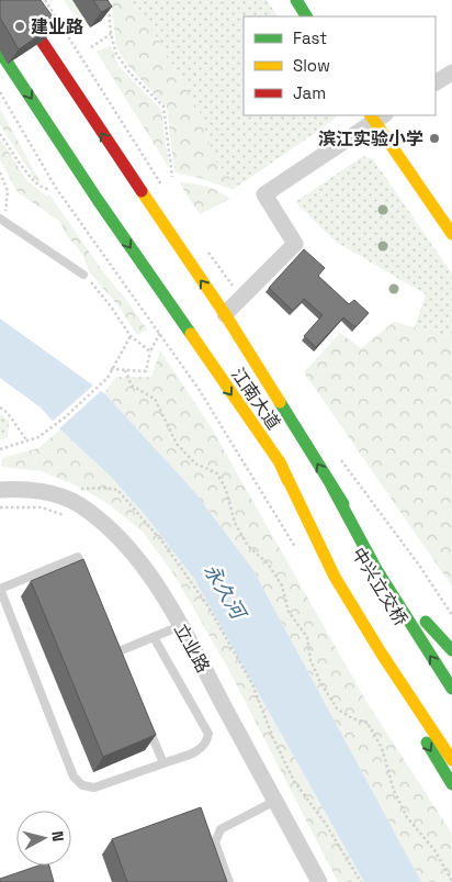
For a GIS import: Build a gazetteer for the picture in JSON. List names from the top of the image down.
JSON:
{
  "streets": {
    "main road": ["江南大道", "中兴立交桥"],
    "street": ["立业路"]
  },
  "crossings": [
    ["江南大道", "中兴立交桥"]
  ],
  "water": ["永久河"],
  "places": ["建业路", "滨江实验小学"],
  "legend": ["Fast", "Slow", "Jam"],
  "north": "right"
}
